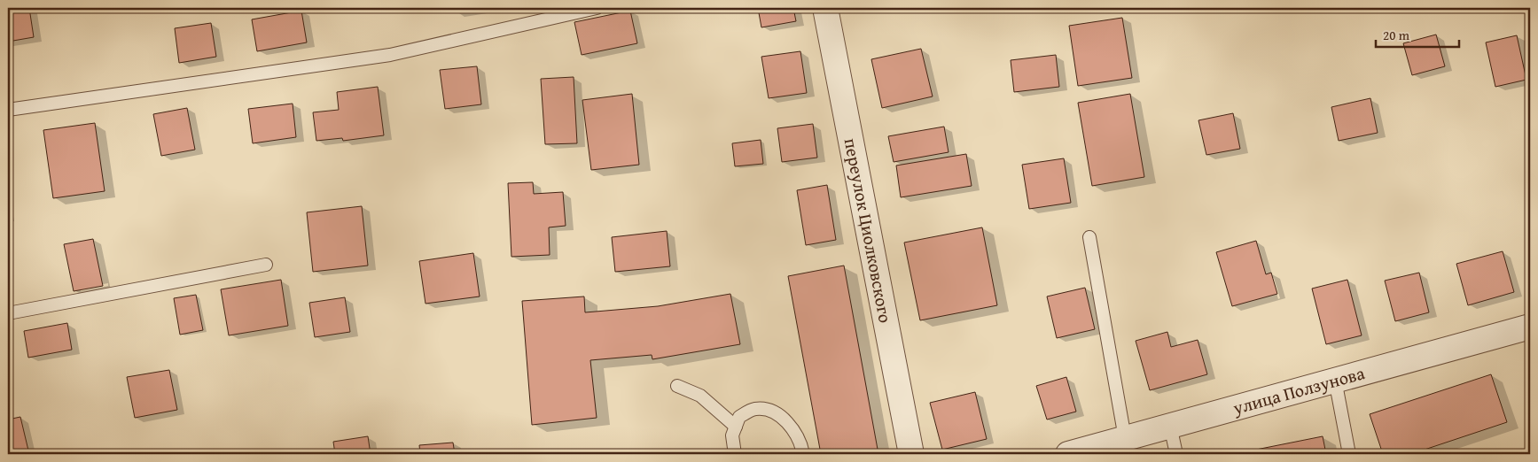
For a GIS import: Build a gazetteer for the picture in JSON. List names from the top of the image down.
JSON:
{
  "streets": {
    "street": ["переулок Циолковского", "улица Ползунова"]
  },
  "scale_bar": "20 m"
}
